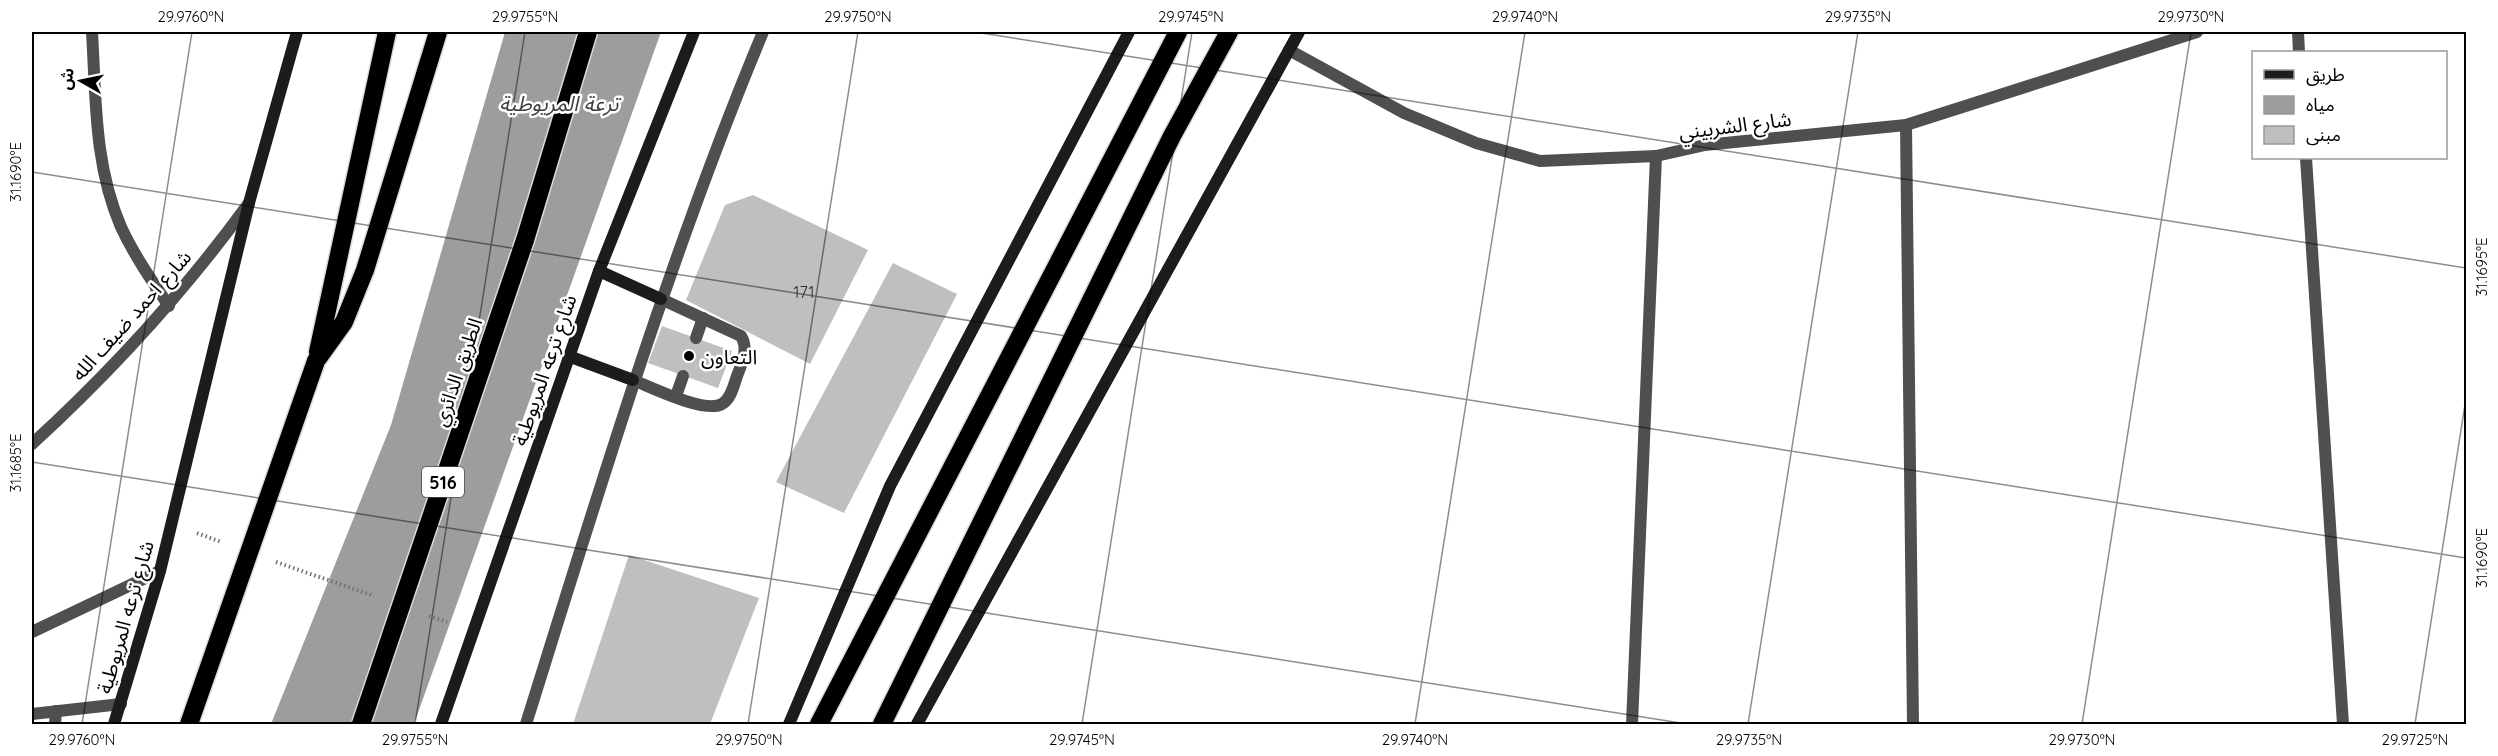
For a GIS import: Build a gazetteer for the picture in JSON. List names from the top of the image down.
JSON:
{
  "streets": {
    "highway": ["الطريق الدائري", "516"],
    "main road": ["شارع ترعه المريوطية"],
    "street": ["شارع الشربيني", "شارع احمد ضيف الله"]
  },
  "crossings": [
    ["شارع احمد ضيف الله", "شارع ترعه المريوطية"]
  ],
  "water": ["ترعة المريوطية"],
  "places": ["التعاون"],
  "house_numbers": ["171"],
  "legend": ["طريق", "مياه", "مبنى"],
  "north": "left",
  "coordinates": [
    "29.9760°N",
    "29.9755°N",
    "29.9750°N",
    "29.9745°N",
    "29.9740°N",
    "29.9735°N",
    "29.9730°N",
    "31.1690°E",
    "31.1695°E",
    "31.1685°E",
    "29.9725°N"
  ]
}
